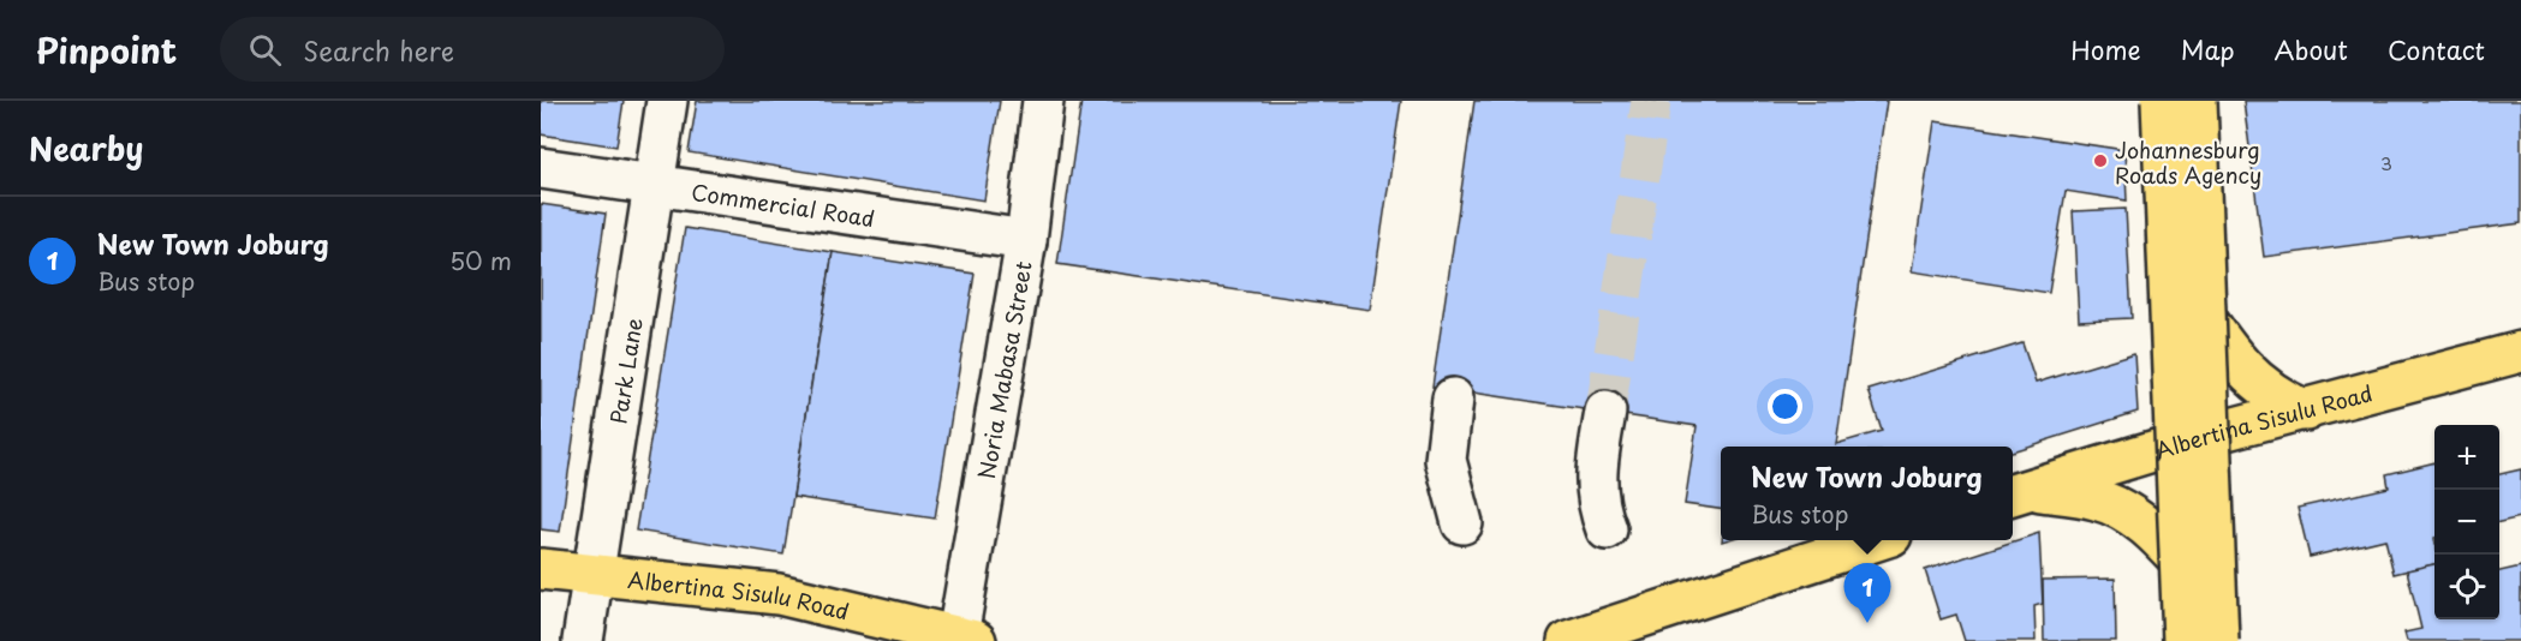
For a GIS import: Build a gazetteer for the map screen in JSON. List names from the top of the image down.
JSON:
{
  "streets": {
    "main road": ["Albertina Sisulu Road"],
    "street": ["Commercial Road", "Noria Mabasa Street", "Park Lane"]
  },
  "crossings": [
    ["Commercial Road", "Noria Mabasa Street"],
    ["Commercial Road", "Park Lane"],
    ["Noria Mabasa Street", "Albertina Sisulu Road"],
    ["Park Lane", "Albertina Sisulu Road"]
  ],
  "places": ["Johannesburg Roads Agency"],
  "house_numbers": ["3"],
  "page": {
    "header": "Pinpoint",
    "search": "Search here",
    "nav": [
      "Home",
      "Map",
      "About",
      "Contact"
    ],
    "heading": "Nearby",
    "list": [
      {
        "mark": "1",
        "name": "New Town Joburg",
        "note": "Bus stop",
        "value": "50 m"
      }
    ],
    "map_buttons": ["+", "−"],
    "popup": ["New Town Joburg", "Bus stop"],
    "pins": "1"
  }
}
